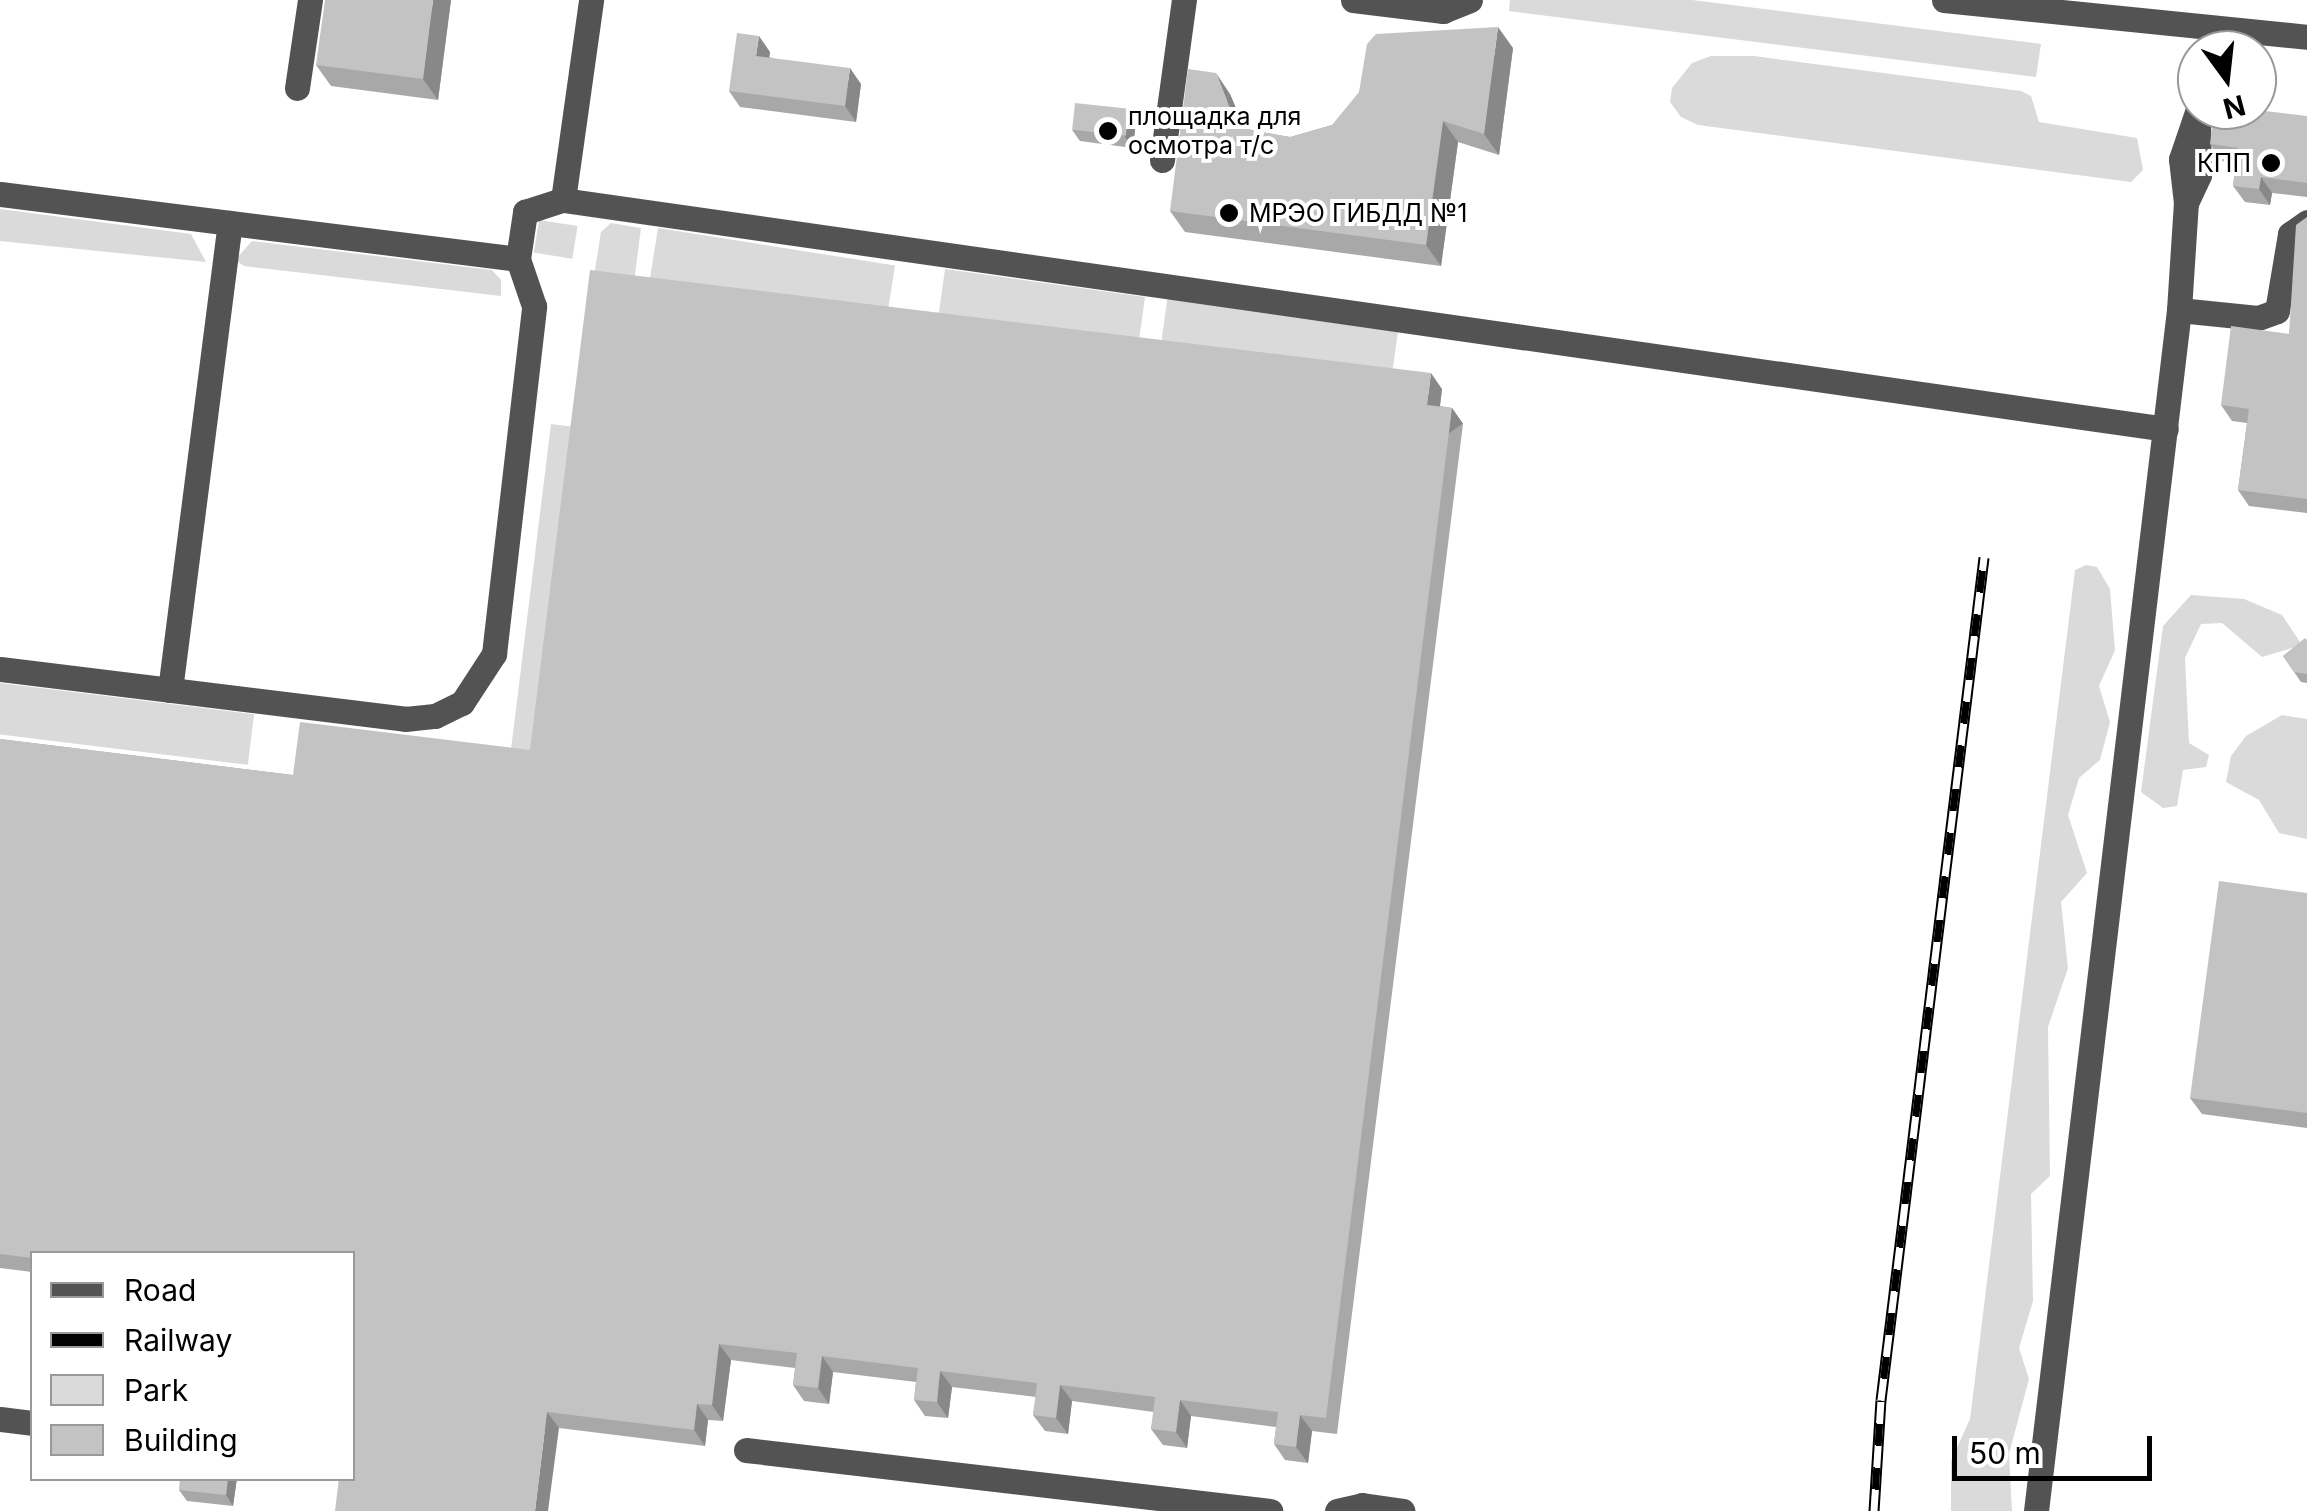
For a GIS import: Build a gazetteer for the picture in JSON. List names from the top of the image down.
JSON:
{
  "places": ["площадка для осмотра т/с", "КПП", "МРЭО ГИБДД №1"],
  "legend": [
    "Road",
    "Railway",
    "Park",
    "Building"
  ],
  "scale_bar": "50 m",
  "north": "bottom"
}
